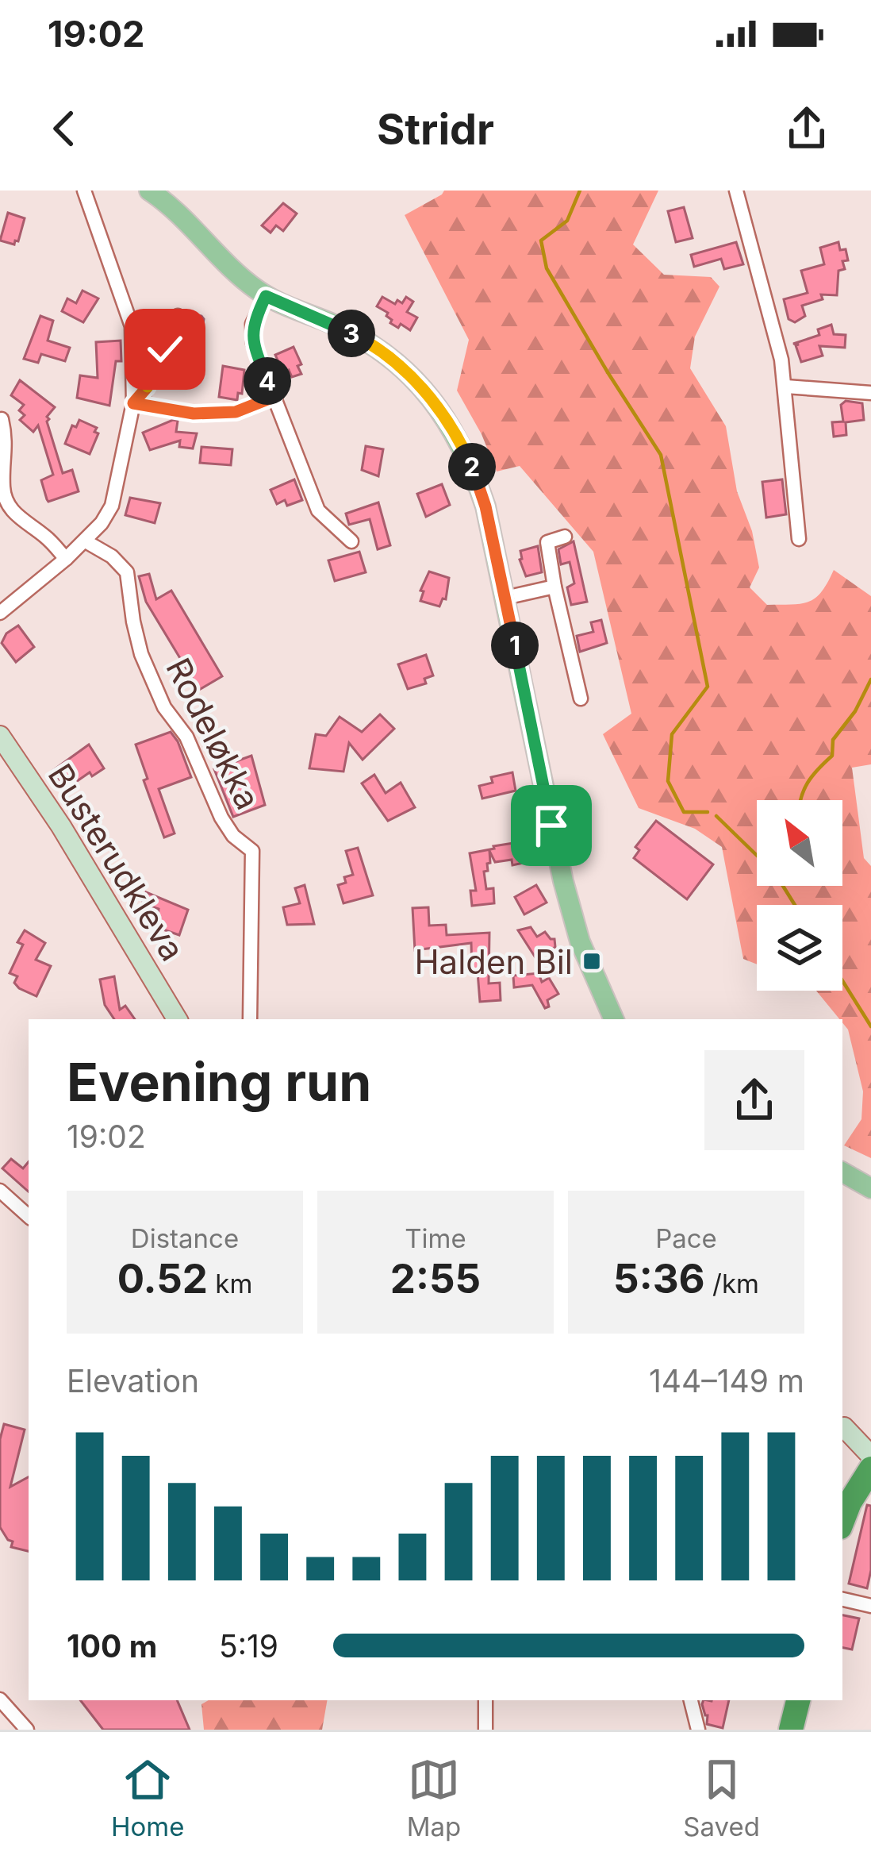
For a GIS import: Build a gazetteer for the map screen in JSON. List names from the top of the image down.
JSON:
{
  "streets": {
    "street": ["Rodeløkka", "Busterudkleva"]
  },
  "places": {
    "transit": ["Halden Bil"]
  },
  "north": "top left",
  "page": {
    "status": "19:02",
    "header": "Stridr",
    "pins": [
      "3",
      "4",
      "2",
      "1"
    ],
    "heading": ["Evening run", "19:02"],
    "stats": [
      ["Distance", "0.52 km"],
      ["Time", "2:55"],
      ["Pace", "5:36 /km"]
    ],
    "chart": ["Elevation", "144–149 m"],
    "list": [
      {
        "name": "100 m",
        "note": "5:19"
      }
    ],
    "tabs": ["Home", "Map", "Saved"]
  }
}
